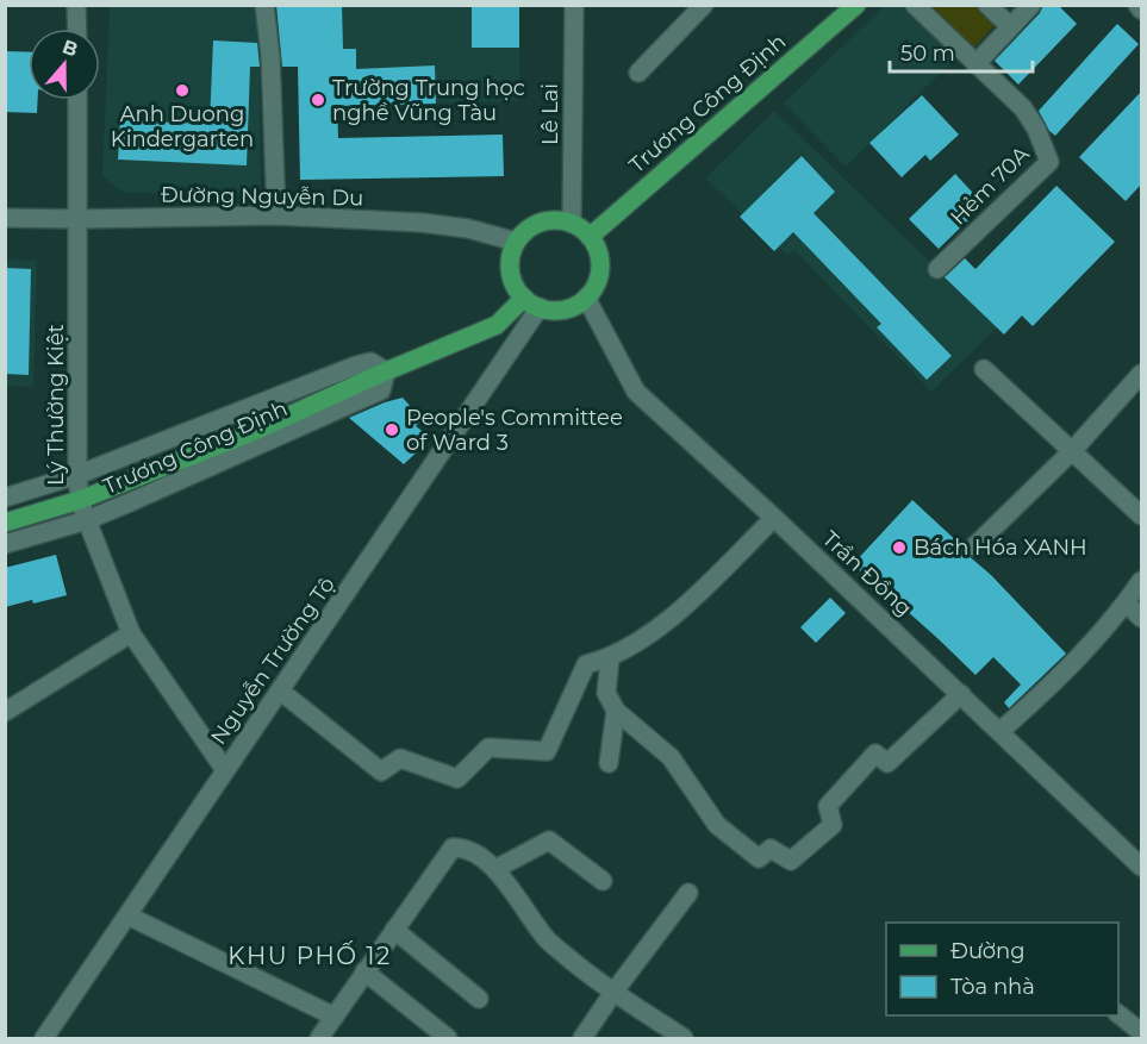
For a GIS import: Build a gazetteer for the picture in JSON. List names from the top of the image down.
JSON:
{
  "streets": {
    "main road": ["Trương Công Định"],
    "street": [
      "Lê Lai",
      "Hẻm 70A",
      "Đường Nguyễn Du",
      "Lý Thường Kiệt",
      "Trần Đồng",
      "Nguyễn Trường Tộ"
    ]
  },
  "crossings": [
    ["Trương Công Định", "Lê Lai"],
    ["Trương Công Định", "Đường Nguyễn Du"],
    ["Trương Công Định", "Lý Thường Kiệt"],
    ["Trương Công Định", "Trần Đồng"],
    ["Trương Công Định", "Nguyễn Trường Tộ"],
    ["Lê Lai", "Đường Nguyễn Du"],
    ["Lê Lai", "Trần Đồng"],
    ["Lê Lai", "Nguyễn Trường Tộ"],
    ["Đường Nguyễn Du", "Lý Thường Kiệt"],
    ["Đường Nguyễn Du", "Trần Đồng"],
    ["Đường Nguyễn Du", "Nguyễn Trường Tộ"],
    ["Lý Thường Kiệt", "Nguyễn Trường Tộ"],
    ["Trần Đồng", "Nguyễn Trường Tộ"]
  ],
  "districts": ["KHU PHỐ 12"],
  "places": [
    "Anh Duong Kindergarten",
    "Trường Trung học nghề Vũng Tàu",
    "People's Committee of Ward 3",
    "Bách Hóa XANH"
  ],
  "legend": ["Đường", "Tòa nhà"],
  "scale_bar": "50 m",
  "north": "top"
}
